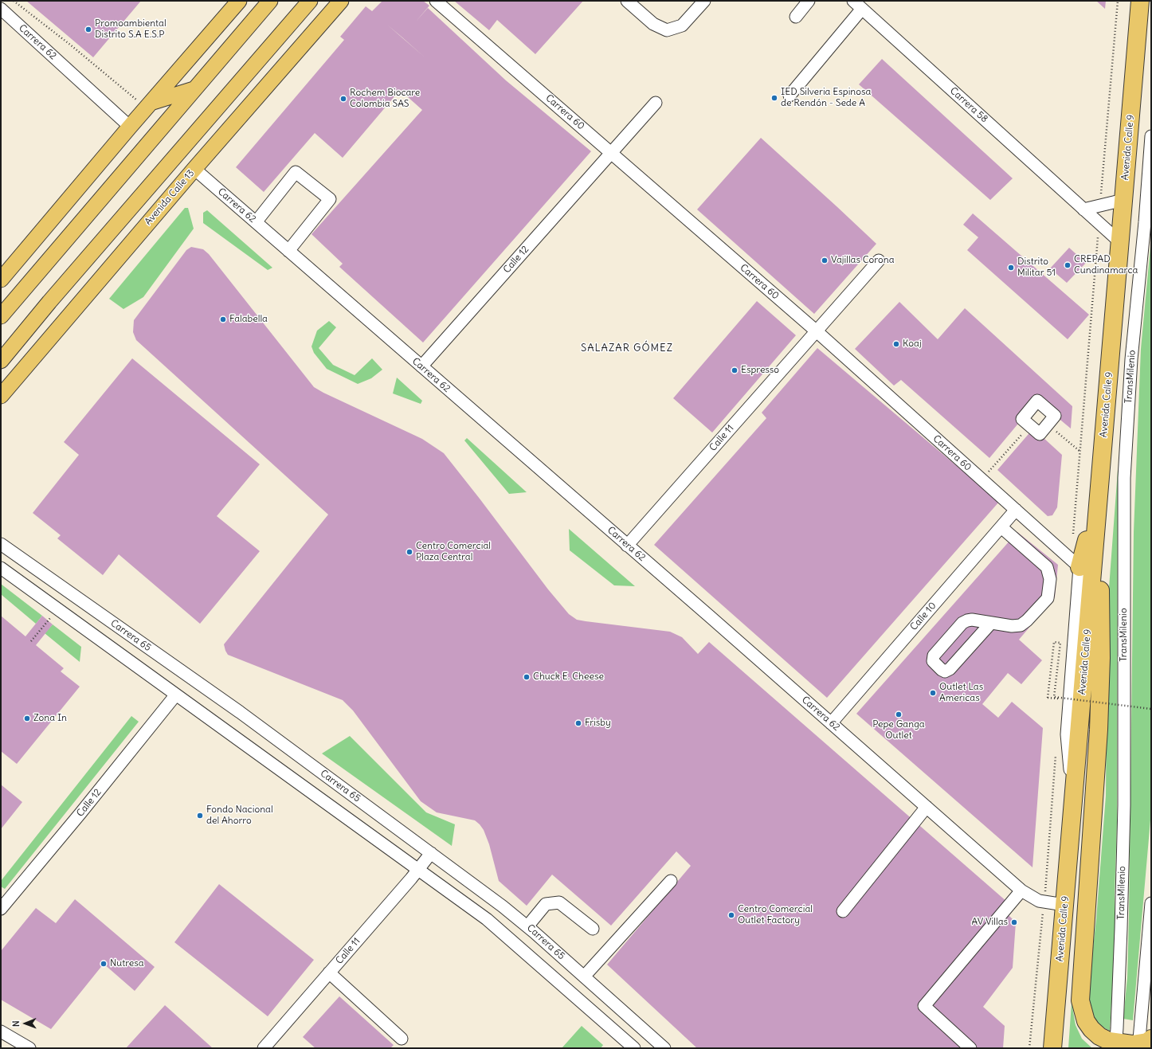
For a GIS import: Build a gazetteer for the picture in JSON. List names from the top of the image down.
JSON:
{
  "streets": {
    "highway": ["Avenida Calle 9"],
    "main road": ["Avenida Calle 13"],
    "street": [
      "Carrera 62",
      "Carrera 58",
      "Carrera 60",
      "Calle 12",
      "TransMilenio",
      "Calle 11",
      "Calle 10",
      "Carrera 65"
    ]
  },
  "crossings": [
    ["Carrera 62", "Avenida Calle 9"],
    ["Carrera 62", "Avenida Calle 13"],
    ["Carrera 62", "Calle 12"],
    ["Carrera 62", "Calle 11"],
    ["Carrera 62", "Calle 10"],
    ["Carrera 58", "Avenida Calle 9"],
    ["Carrera 60", "Avenida Calle 9"],
    ["Carrera 60", "Calle 12"],
    ["Carrera 60", "Calle 11"],
    ["Carrera 60", "Calle 10"],
    ["Calle 11", "Carrera 65"]
  ],
  "districts": ["SALAZAR GÓMEZ"],
  "places": [
    "Promoambiental Distrito S.A E.S.P",
    "IED Silveria Espinosa de Rendón - Sede A",
    "Rochem Biocare Colombia SAS",
    "Vajillas Corona",
    "CREPAD Cundinamarca",
    "Distrito Militar 51",
    "Falabella",
    "Koaj",
    "Espresso",
    "Centro Comercial Plaza Central",
    "Chuck E. Cheese",
    "Outlet Las Americas",
    "Pepe Ganga Outlet",
    "Zona In",
    "Frisby",
    "Fondo Nacional del Ahorro",
    "Centro Comercial Outlet Factory",
    "AV Villas",
    "Nutresa"
  ],
  "north": "left"
}
